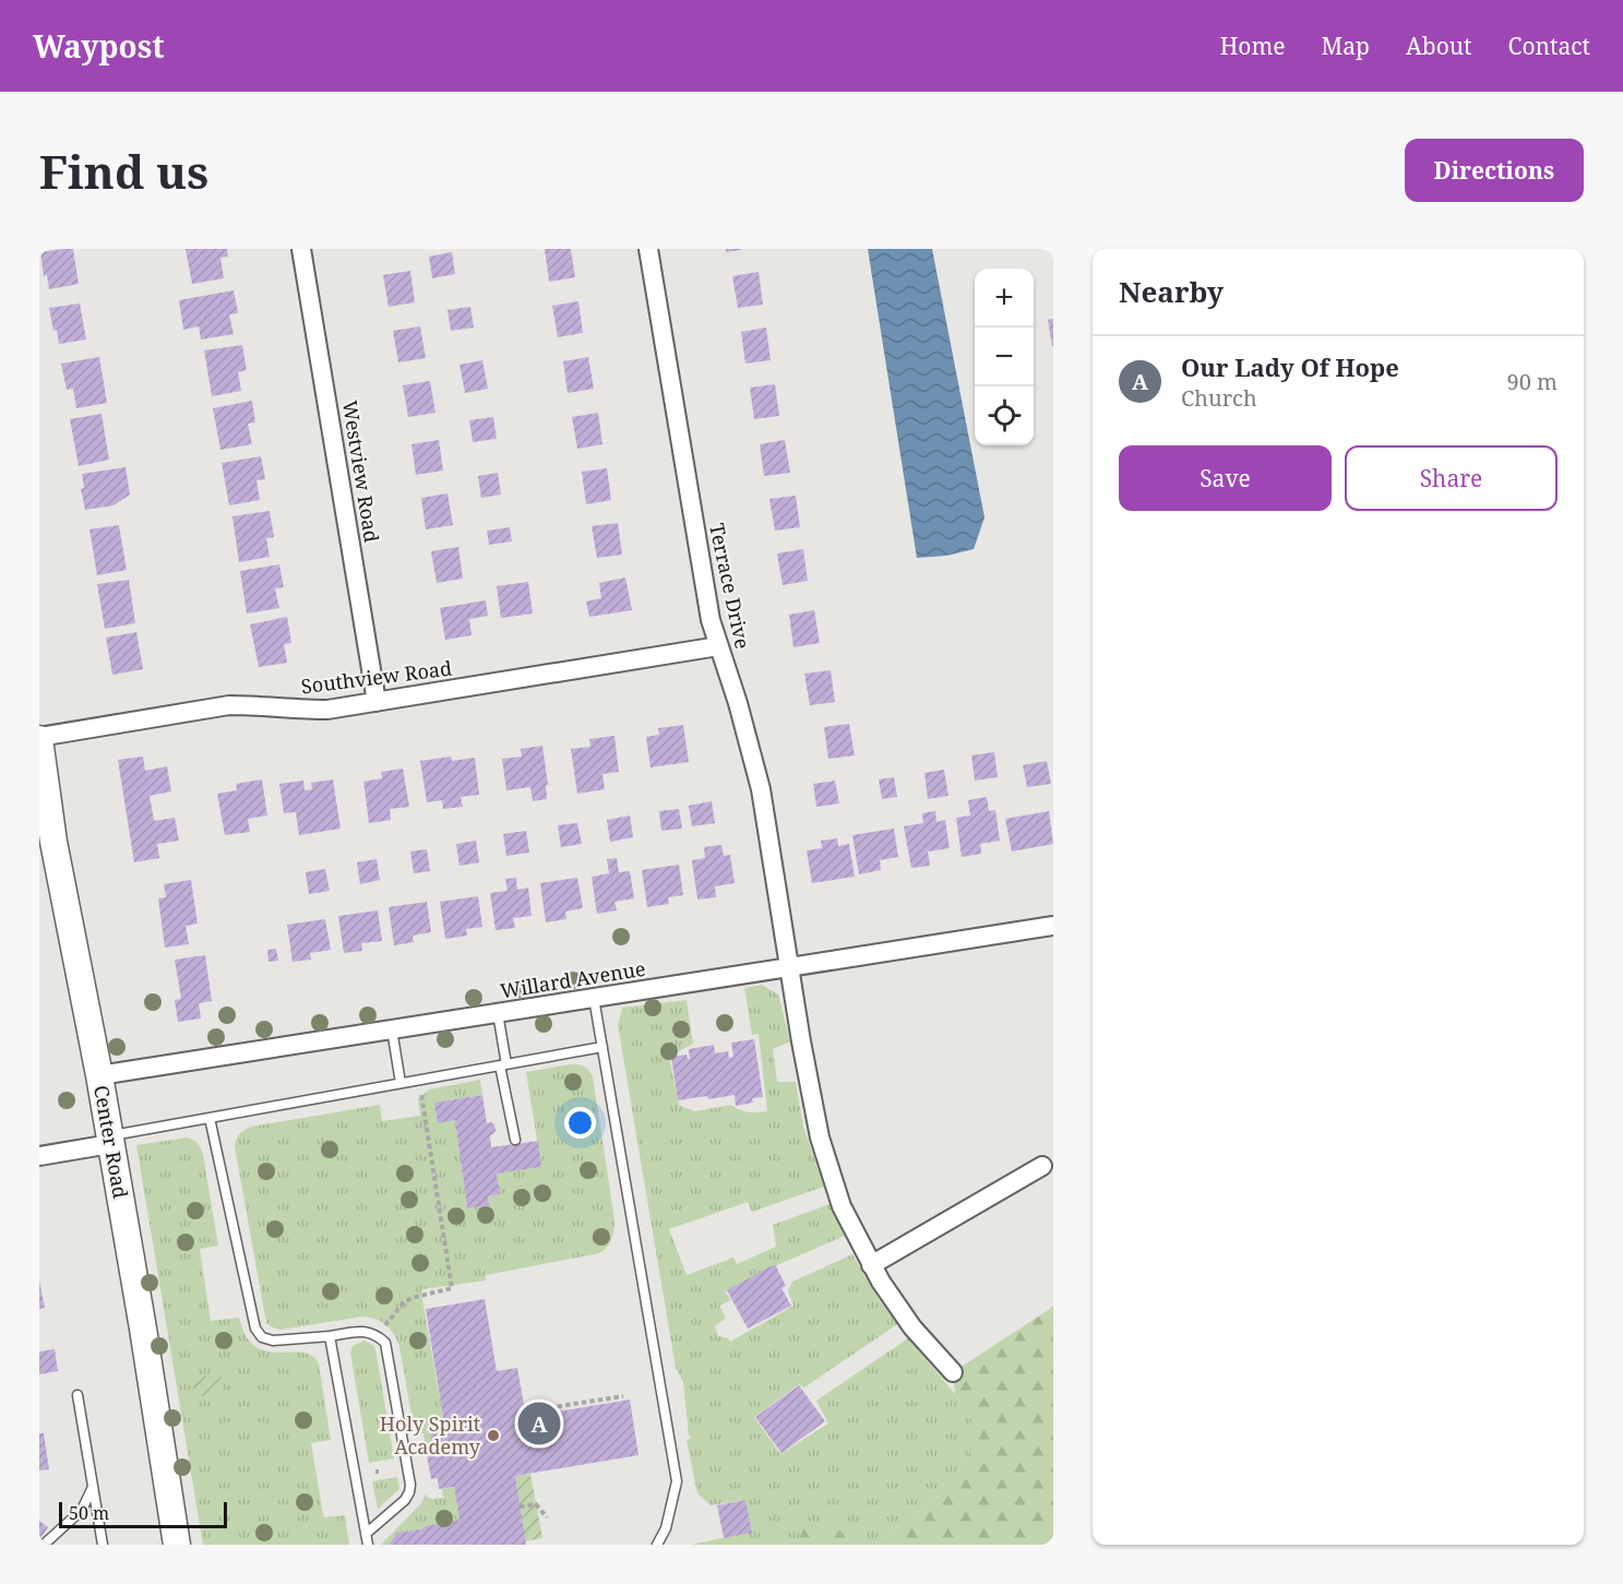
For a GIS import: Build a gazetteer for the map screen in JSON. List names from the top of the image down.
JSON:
{
  "streets": {
    "main road": ["Center Road"],
    "street": [
      "Westview Road",
      "Terrace Drive",
      "Southview Road",
      "Willard Avenue"
    ]
  },
  "crossings": [
    ["Westview Road", "Southview Road"],
    ["Terrace Drive", "Southview Road"],
    ["Terrace Drive", "Willard Avenue"],
    ["Southview Road", "Center Road"],
    ["Willard Avenue", "Center Road"]
  ],
  "places": ["Holy Spirit Academy"],
  "scale_bar": "50 m",
  "page": {
    "header": "Waypost",
    "nav": [
      "Home",
      "Map",
      "About",
      "Contact"
    ],
    "buttons": [
      "Directions",
      ["Save", "Share"]
    ],
    "title": "Find us",
    "heading": "Nearby",
    "map_buttons": ["+", "−"],
    "list": [
      {
        "mark": "A",
        "name": "Our Lady Of Hope",
        "note": "Church",
        "value": "90 m"
      }
    ],
    "pins": "A",
    "scale": "50 m"
  }
}
